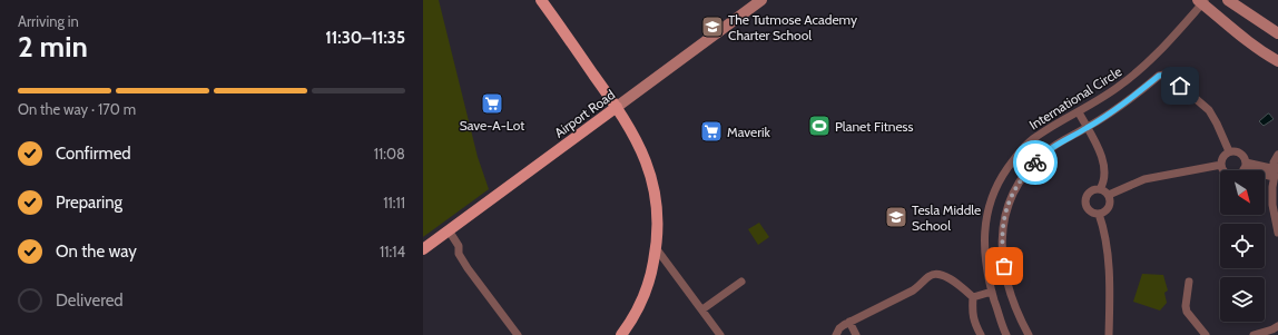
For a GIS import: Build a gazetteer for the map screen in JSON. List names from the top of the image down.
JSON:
{
  "streets": {
    "main road": ["Airport Road"],
    "street": ["International Circle"]
  },
  "places": {
    "school or university": ["The Tutmose Academy Charter School", "Tesla Middle School"],
    "supermarket": ["Save-A-Lot", "Maverik"],
    "sports": ["Planet Fitness"]
  },
  "north": "bottom right",
  "page": {
    "heading": ["2 min", "Arriving in", "11:30–11:35"],
    "bar": "On the way · 170 m",
    "list": [
      ["Confirmed", "11:08"],
      ["Preparing", "11:11"],
      ["On the way", "11:14"],
      "Delivered"
    ]
  }
}
